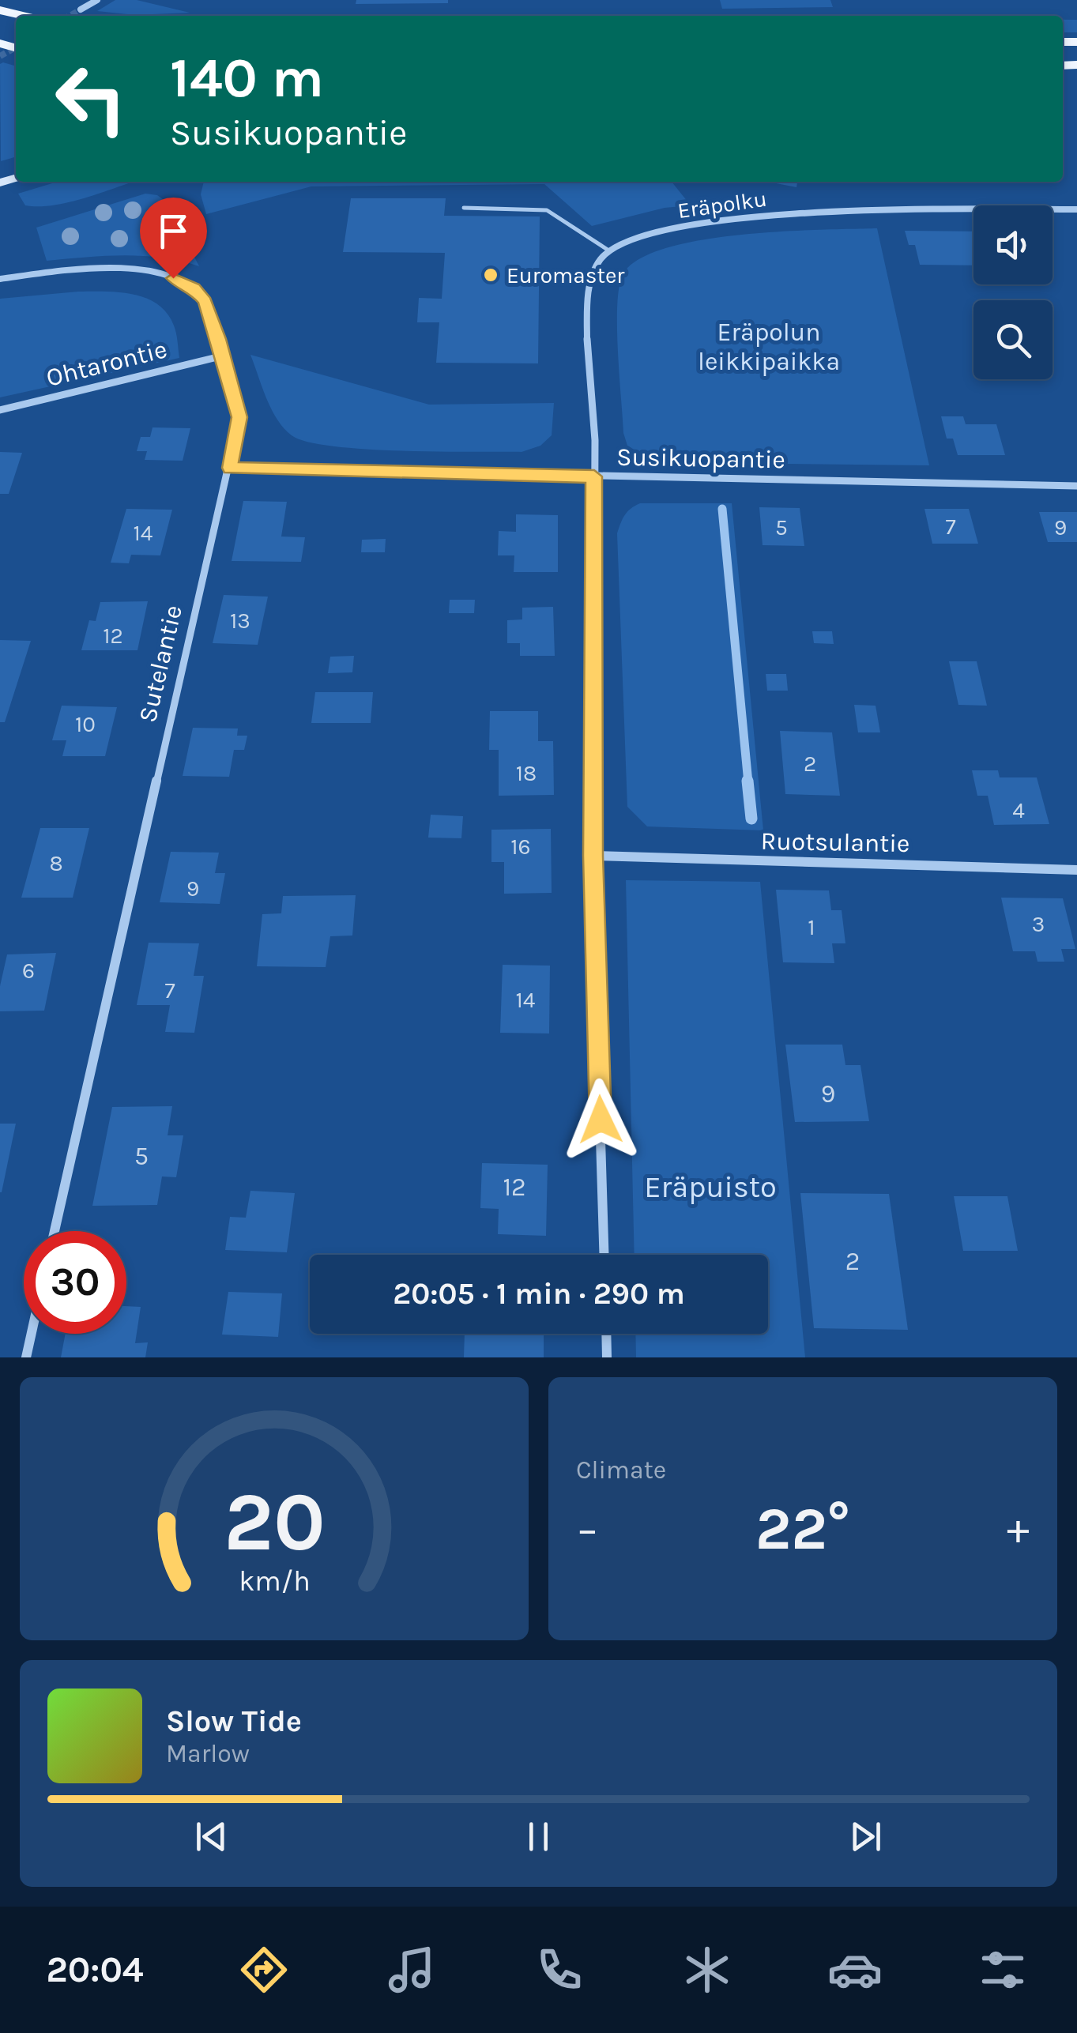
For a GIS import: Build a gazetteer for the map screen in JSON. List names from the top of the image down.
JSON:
{
  "streets": {
    "street": [
      "Eräpolku",
      "Ohtarontie",
      "Susikuopantie",
      "Sutelantie",
      "Ruotsulantie"
    ]
  },
  "crossings": [
    ["Ohtarontie", "Sutelantie"],
    ["Susikuopantie", "Sutelantie"]
  ],
  "parks": ["Eräpolun leikkipaikka", "Eräpuisto"],
  "places": ["Euromaster"],
  "house_numbers": [
    "7",
    "5",
    "9",
    "14",
    "13",
    "12",
    "10",
    "2",
    "18",
    "4",
    "16",
    "8",
    "9",
    "3",
    "1",
    "6",
    "7",
    "14",
    "9",
    "5",
    "12",
    "2"
  ],
  "page": {
    "turn": ["140 m", "Susikuopantie"],
    "limit": "30",
    "trip": "20:05 · 1 min · 290 m",
    "tile": "Climate",
    "heat": ["−", "22°", "+"],
    "song": ["Slow Tide", "Marlow"],
    "tabs": "20:04",
    "gauge": ["20", "km/h"]
  }
}
